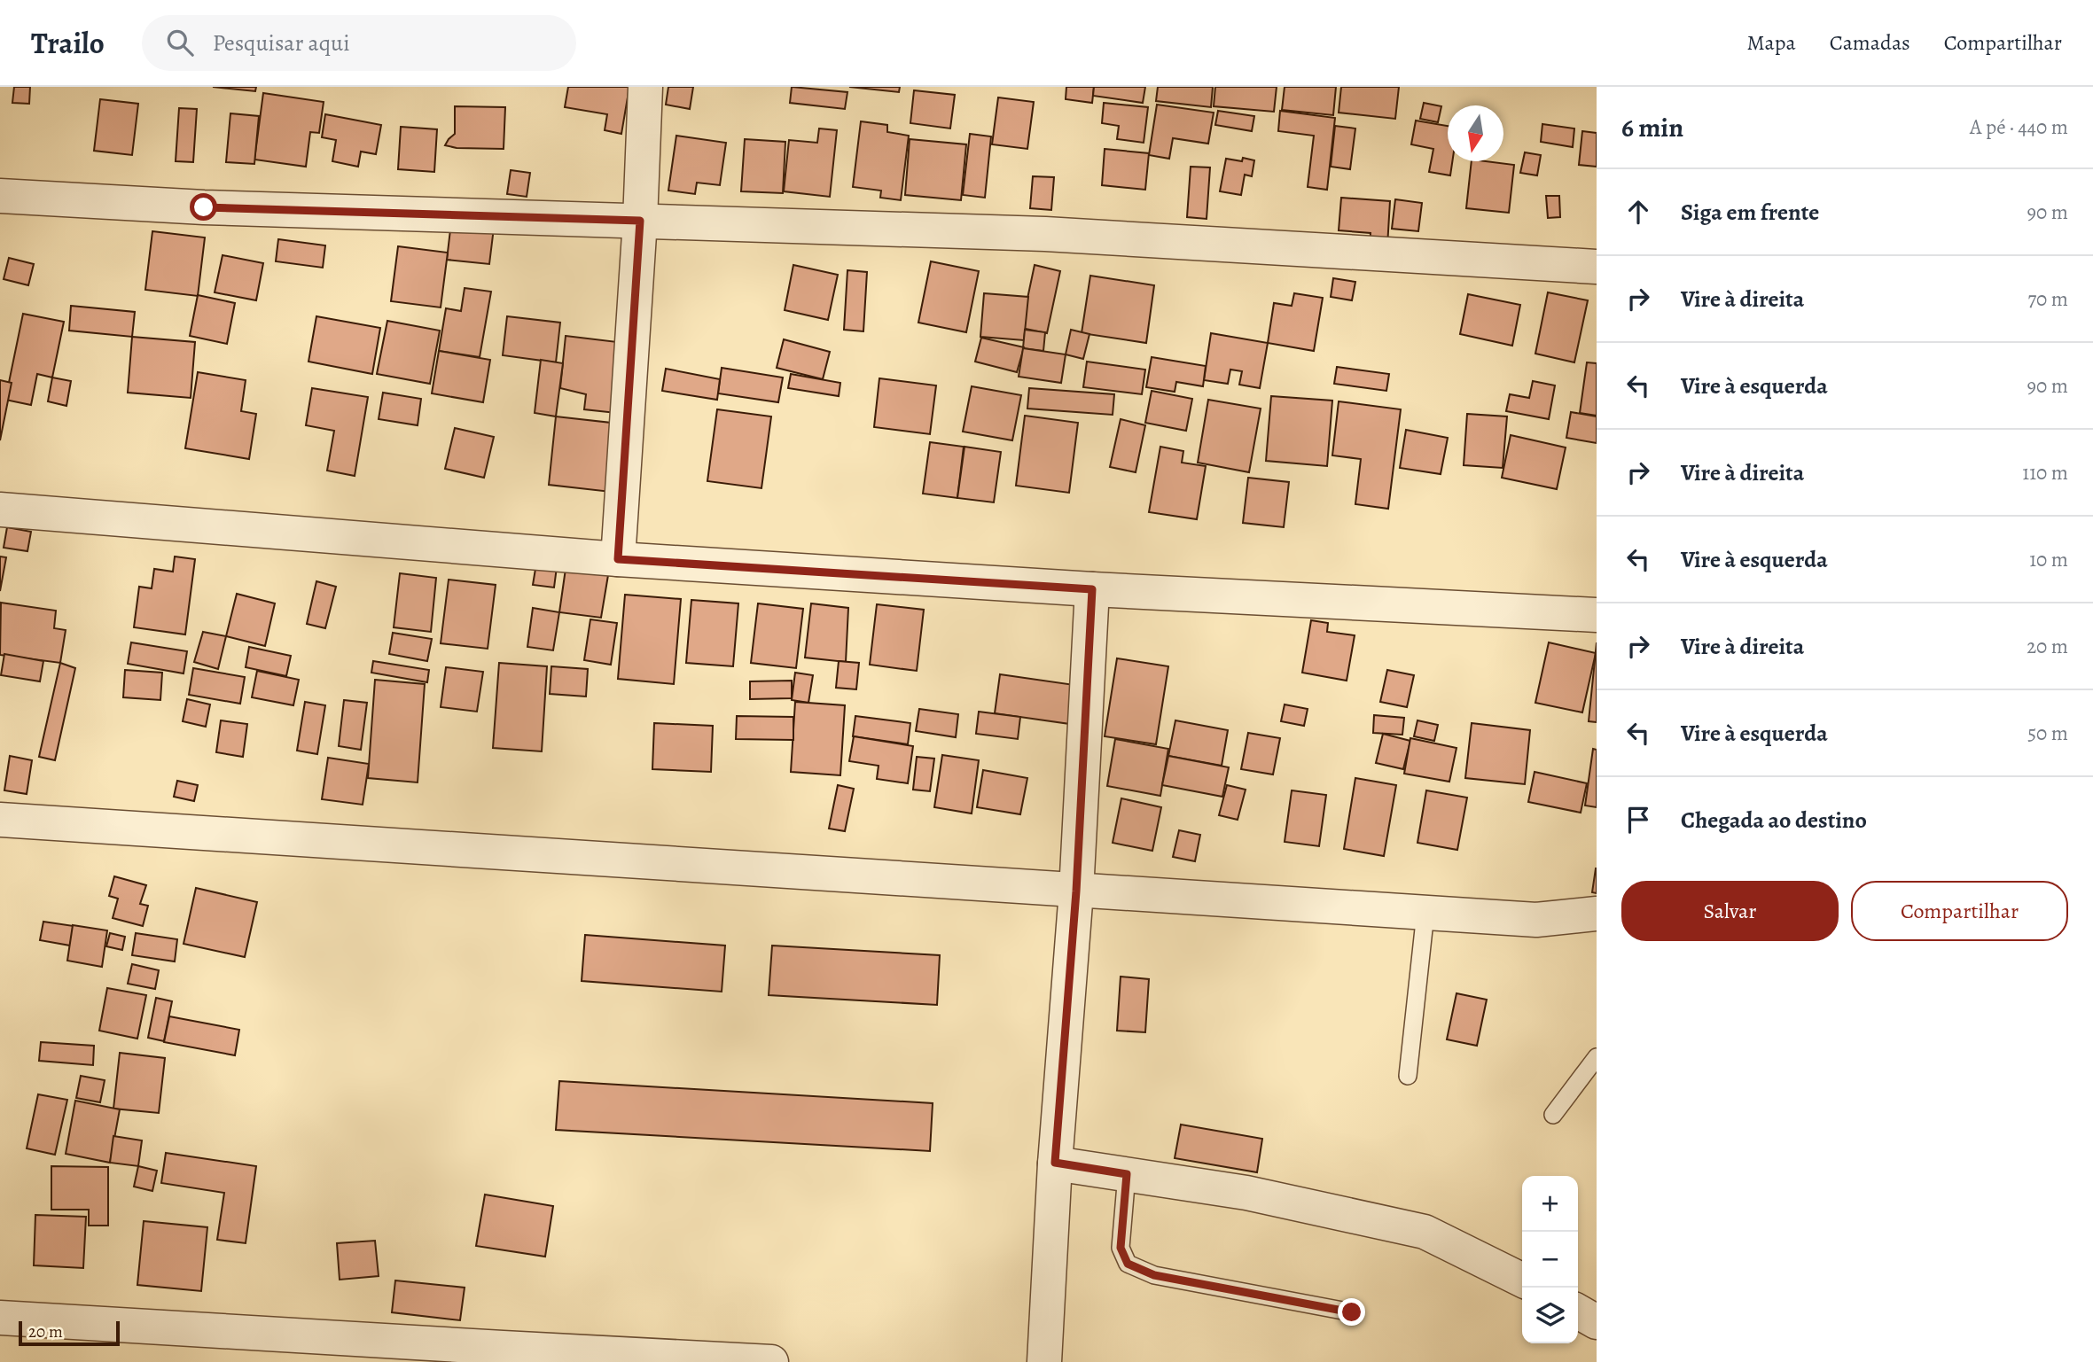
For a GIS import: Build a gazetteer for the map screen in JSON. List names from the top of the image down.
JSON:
{
  "scale_bar": "20 m",
  "north": "bottom",
  "page": {
    "header": "Trailo",
    "search": "Pesquisar aqui",
    "nav": ["Mapa", "Camadas", "Compartilhar"],
    "heading": ["6 min", "A pé · 440 m"],
    "list": [
      ["Siga em frente", "90 m"],
      ["Vire à direita", "70 m"],
      ["Vire à esquerda", "90 m"],
      ["Vire à direita", "110 m"],
      ["Vire à esquerda", "10 m"],
      ["Vire à direita", "20 m"],
      ["Vire à esquerda", "50 m"],
      "Chegada ao destino"
    ],
    "buttons": ["Salvar", "Compartilhar"],
    "map_buttons": ["+", "−"],
    "scale": "20 m"
  }
}
